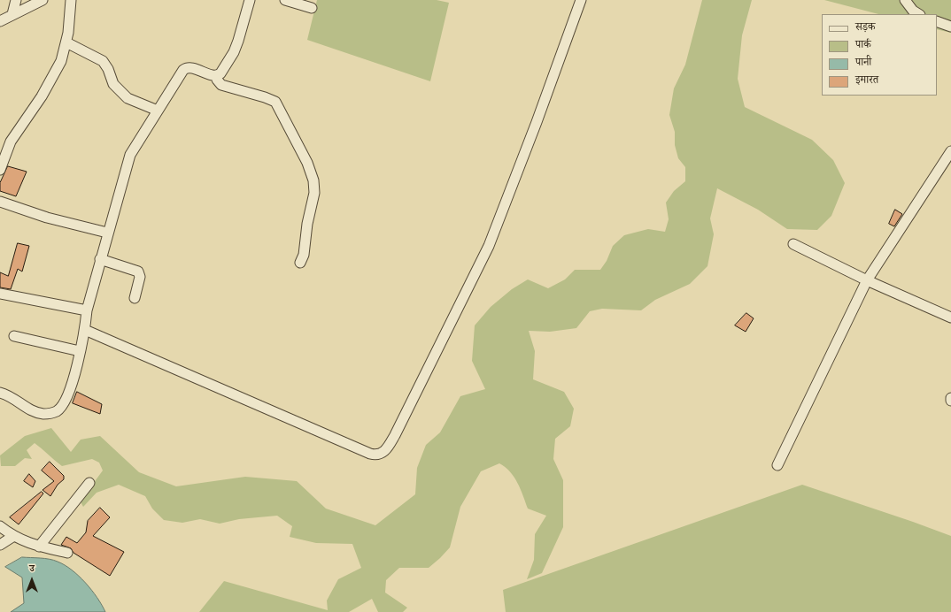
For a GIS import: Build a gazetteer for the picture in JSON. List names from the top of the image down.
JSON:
{
  "legend": [
    "सड़क",
    "पार्क",
    "पानी",
    "इमारत"
  ],
  "north": "top"
}
